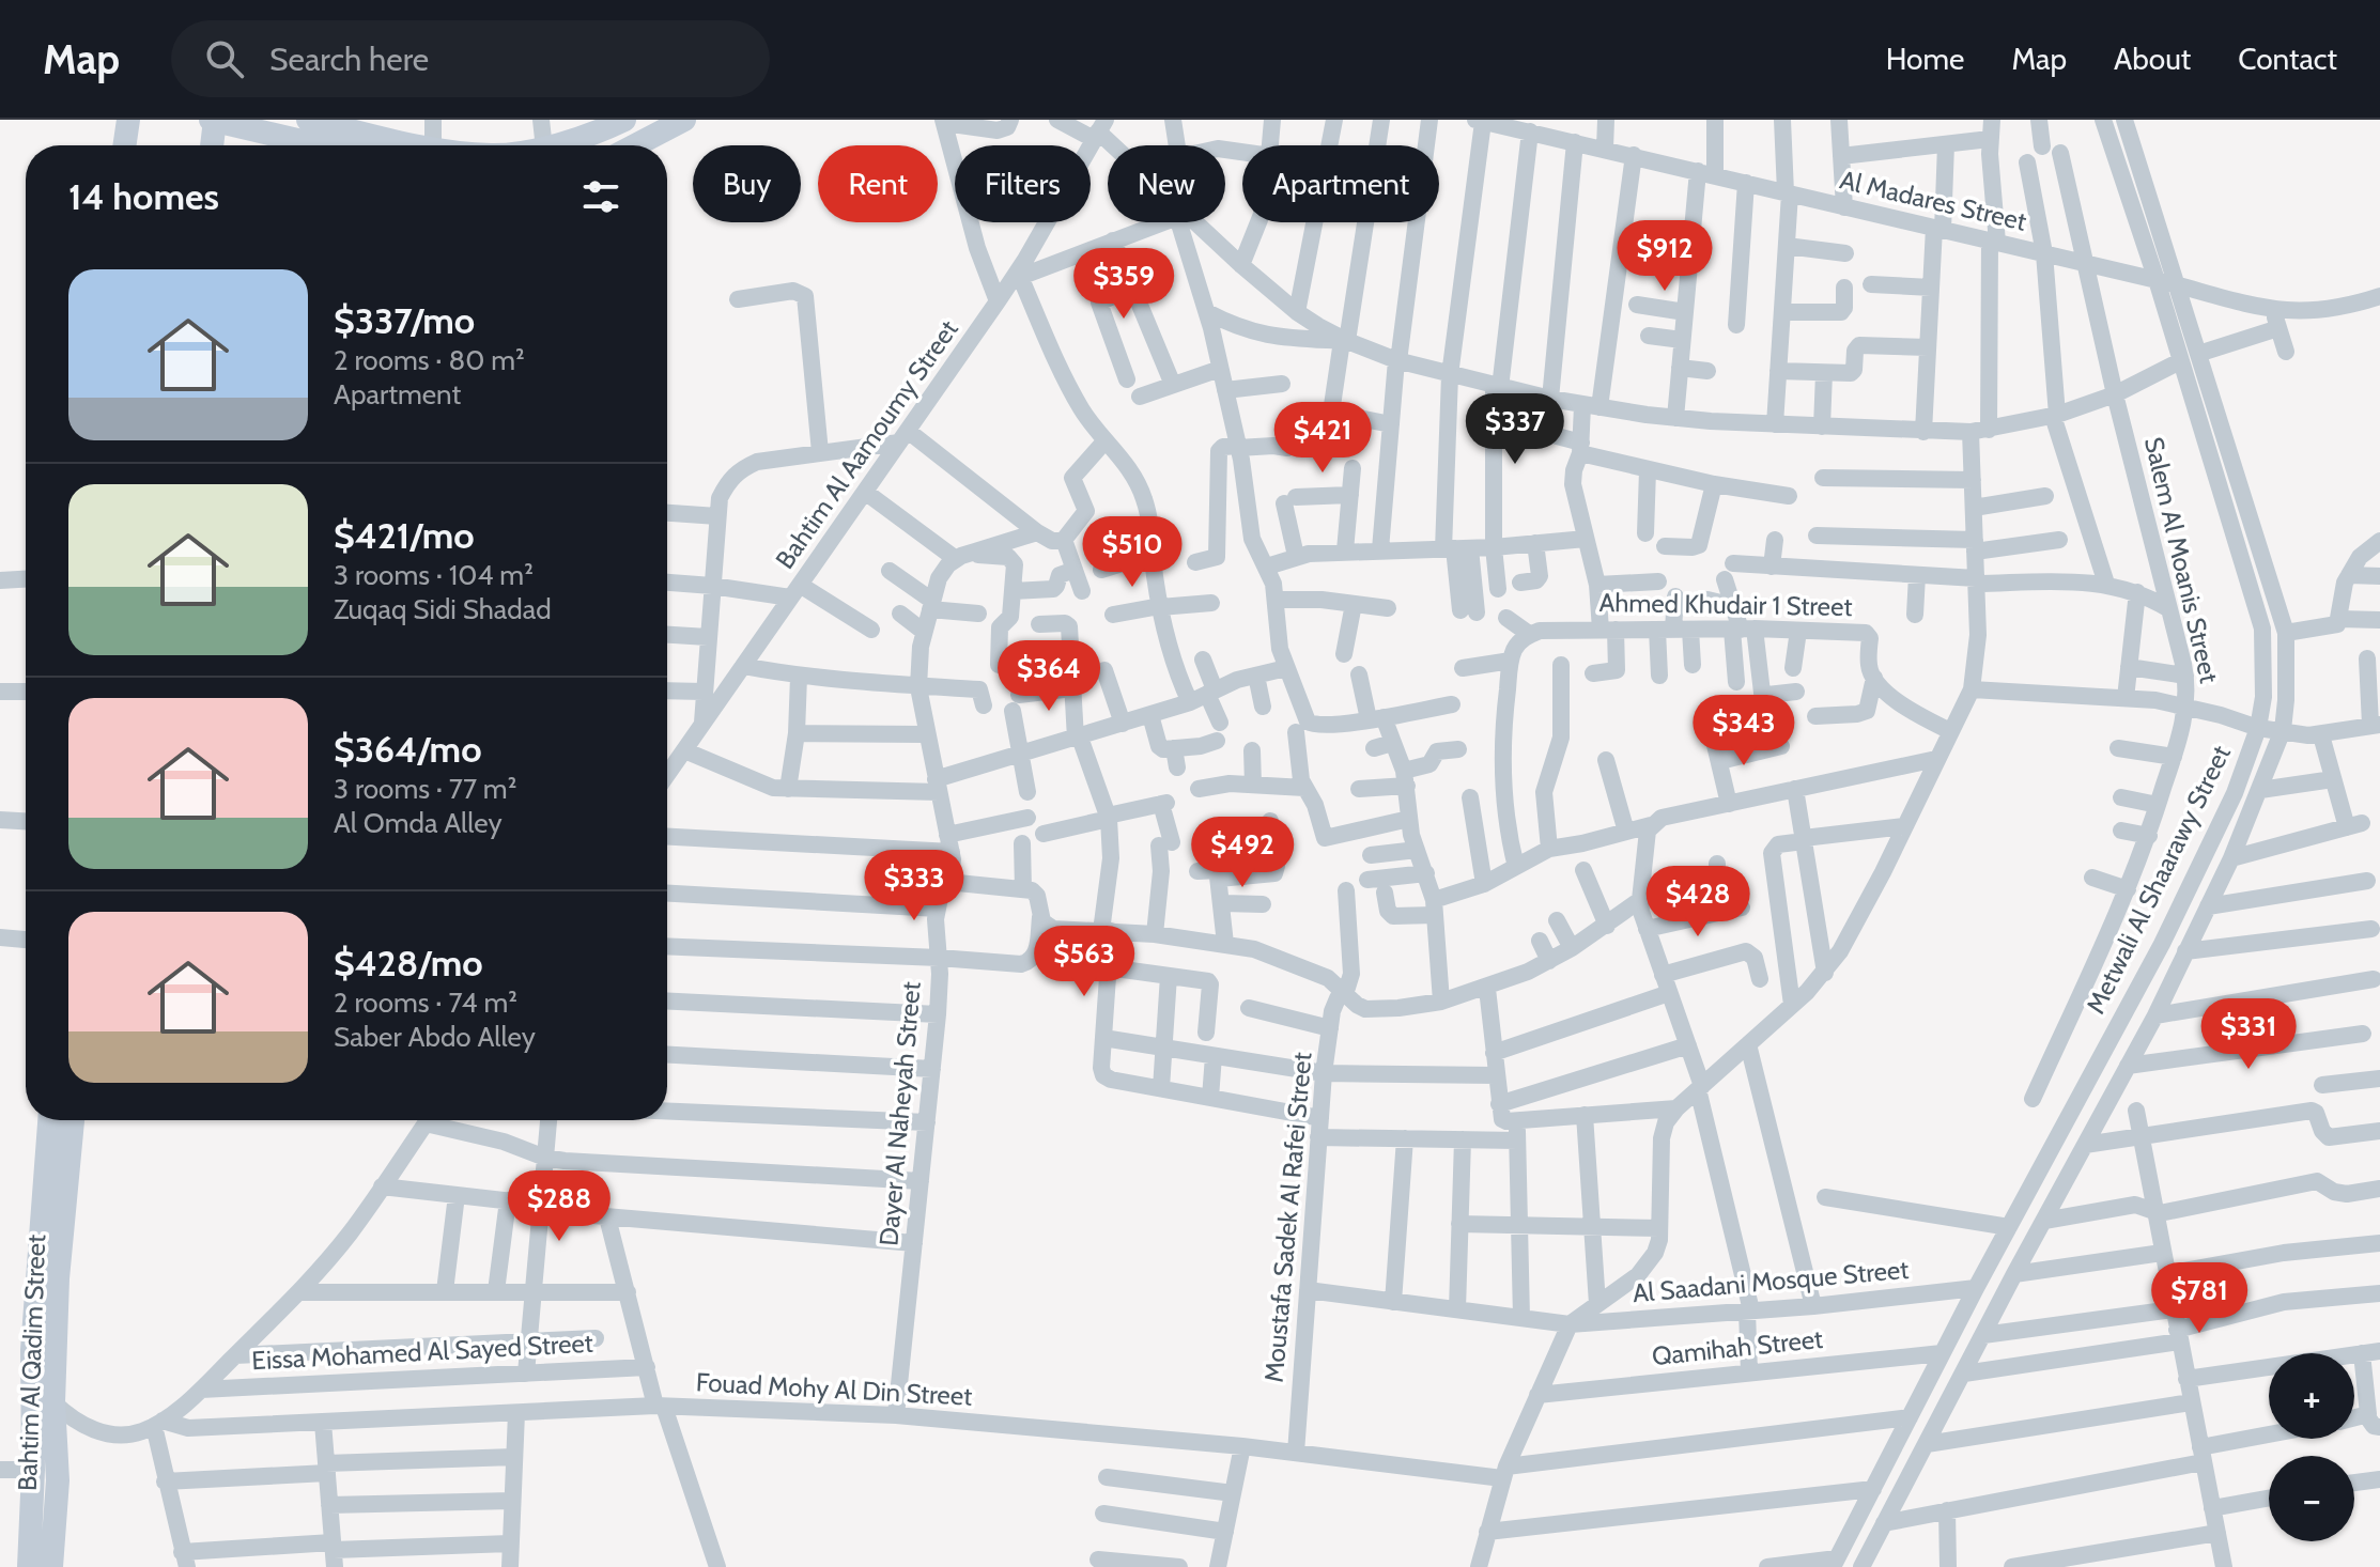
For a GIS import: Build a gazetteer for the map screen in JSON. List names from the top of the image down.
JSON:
{
  "streets": {
    "main road": ["Bahtim Al Qadim Street"],
    "street": [
      "Al Madares Street",
      "Bahtim Al Aamoumy Street",
      "Salem Al Moanis Street",
      "Ahmed Khudair 1 Street",
      "Metwali Al Shaarawy Street",
      "Dayer Al Naheyah Street",
      "Moustafa Sadek Al Rafei Street",
      "Al Saadani Mosque Street",
      "Qamihah Street",
      "Eissa Mohamed Al Sayed Street",
      "Fouad Mohy Al Din Street"
    ]
  },
  "crossings": [
    ["Al Madares Street", "Salem Al Moanis Street"],
    ["Al Madares Street", "Metwali Al Shaarawy Street"],
    ["Metwali Al Shaarawy Street", "Al Saadani Mosque Street"],
    ["Metwali Al Shaarawy Street", "Qamihah Street"],
    ["Metwali Al Shaarawy Street", "Fouad Mohy Al Din Street"],
    ["Dayer Al Naheyah Street", "Fouad Mohy Al Din Street"],
    ["Moustafa Sadek Al Rafei Street", "Al Saadani Mosque Street"],
    ["Moustafa Sadek Al Rafei Street", "Fouad Mohy Al Din Street"]
  ],
  "page": {
    "header": "Map",
    "search": "Search here",
    "nav": [
      "Home",
      "Map",
      "About",
      "Contact"
    ],
    "chip": [
      "Buy",
      "Rent",
      "Filters",
      "New",
      "Apartment"
    ],
    "heading": "14 homes",
    "price": [
      "$912",
      "$359",
      "$337",
      "$421",
      "$510",
      "$364",
      "$343",
      "$492",
      "$333",
      "$428",
      "$563",
      "$331",
      "$288",
      "$781"
    ],
    "list": [
      {
        "name": "$337/mo",
        "note": "2 rooms · 80 m² · Apartment"
      },
      {
        "name": "$421/mo",
        "note": "3 rooms · 104 m² · Zuqaq Sidi Shadad"
      },
      {
        "name": "$364/mo",
        "note": "3 rooms · 77 m² · Al Omda Alley"
      },
      {
        "name": "$428/mo",
        "note": "2 rooms · 74 m² · Saber Abdo Alley"
      }
    ],
    "map_buttons": ["+", "−"]
  }
}
